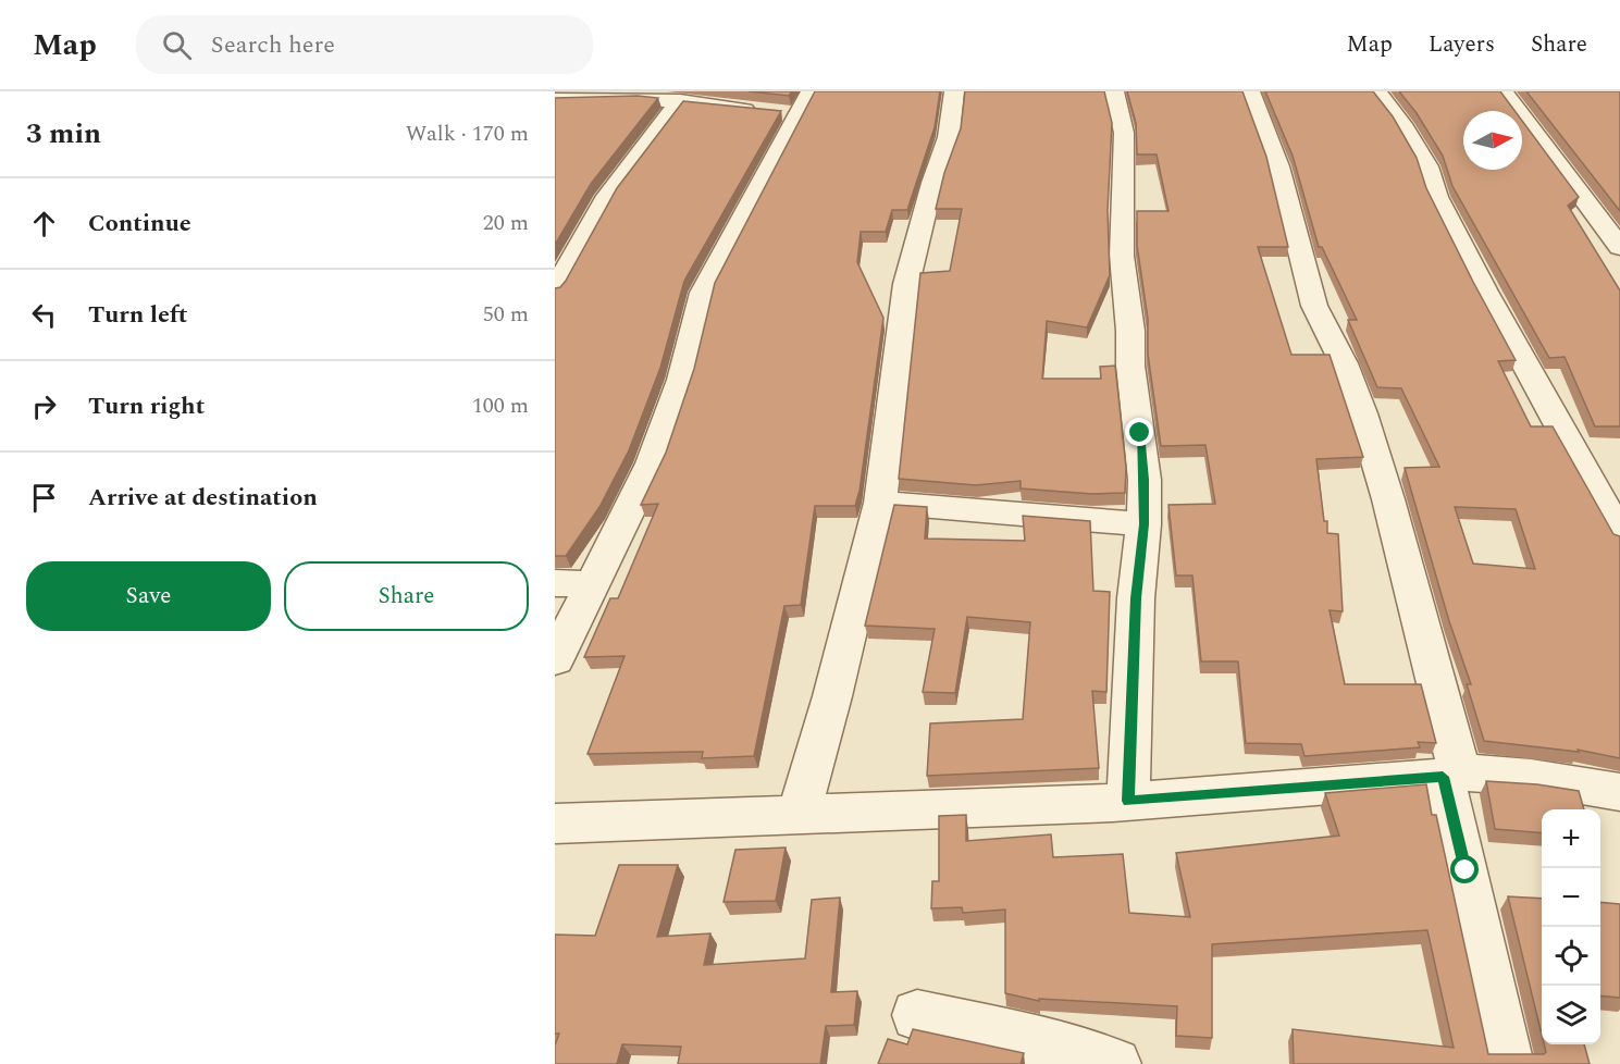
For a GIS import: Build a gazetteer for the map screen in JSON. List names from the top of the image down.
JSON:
{
  "north": "right",
  "page": {
    "header": "Map",
    "search": "Search here",
    "nav": ["Map", "Layers", "Share"],
    "heading": ["3 min", "Walk · 170 m"],
    "list": [
      ["Continue", "20 m"],
      ["Turn left", "50 m"],
      ["Turn right", "100 m"],
      "Arrive at destination"
    ],
    "buttons": ["Save", "Share"],
    "map_buttons": ["+", "−"]
  }
}
